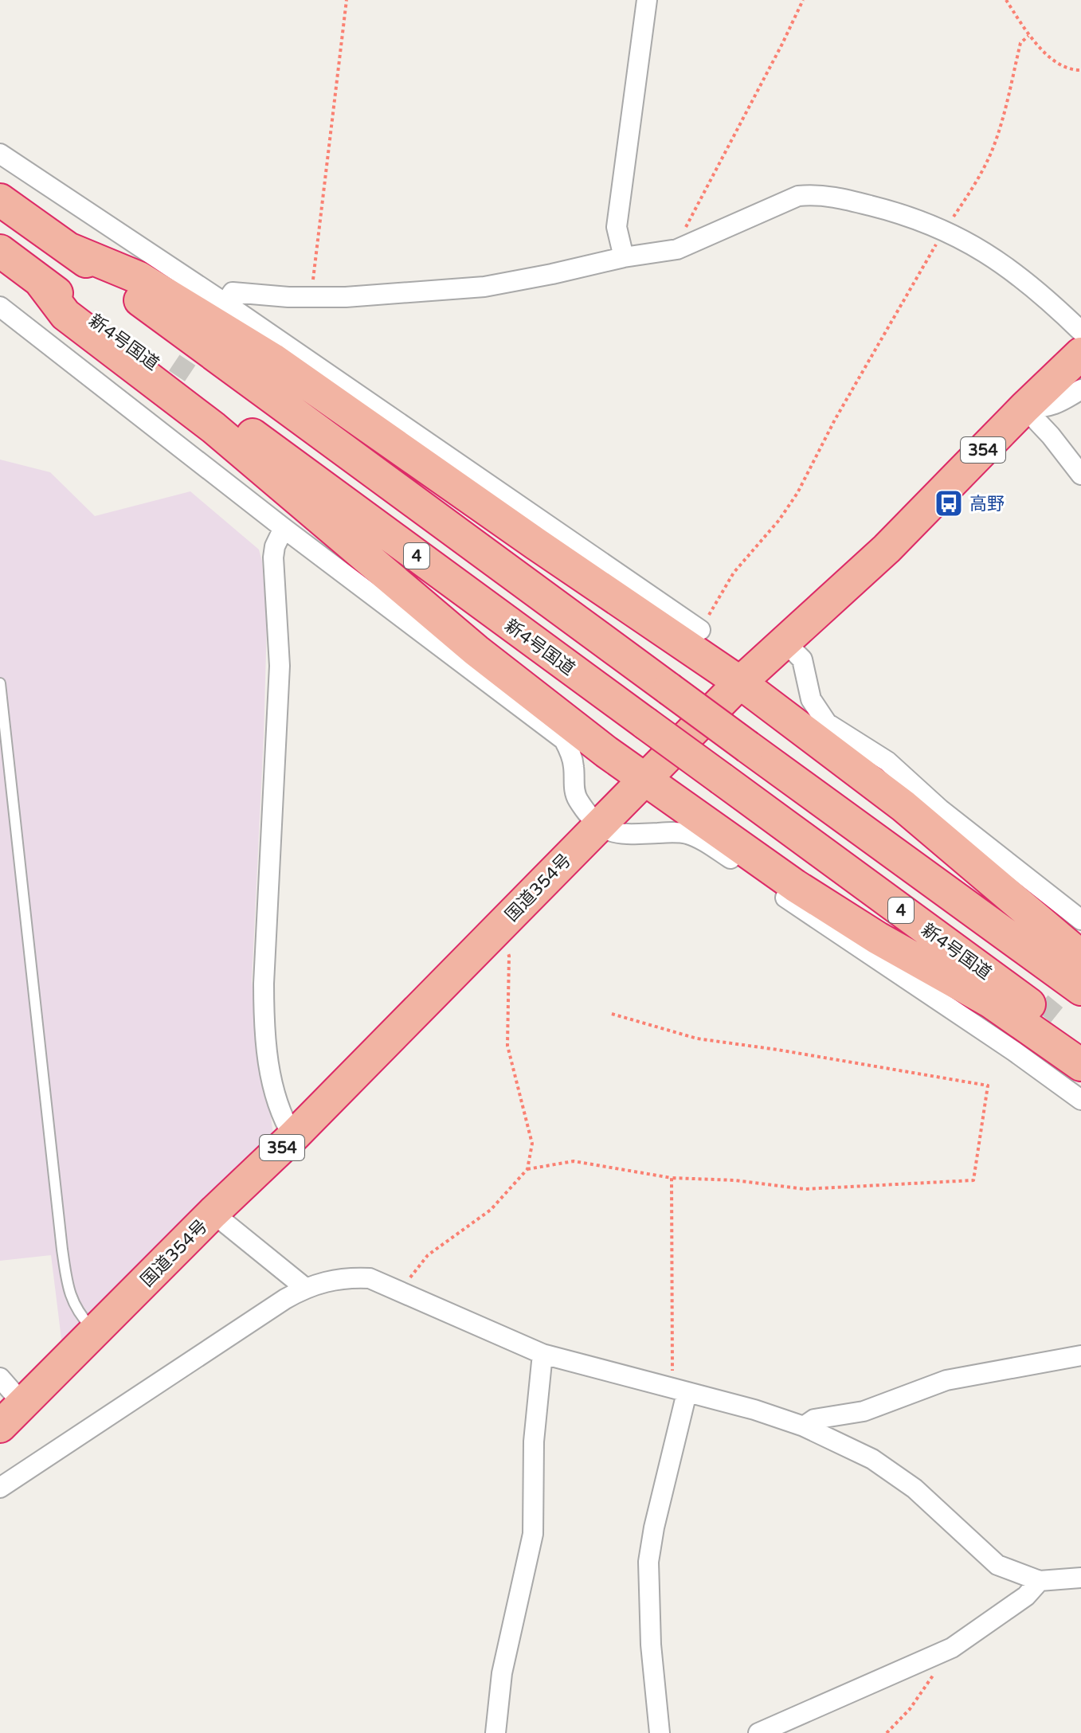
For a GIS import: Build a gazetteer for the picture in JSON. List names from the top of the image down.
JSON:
{
  "streets": {
    "highway": [
      "新4号国道",
      "354",
      "4",
      "国道354号"
    ]
  },
  "places": {
    "bus stop": ["高野"]
  }
}
